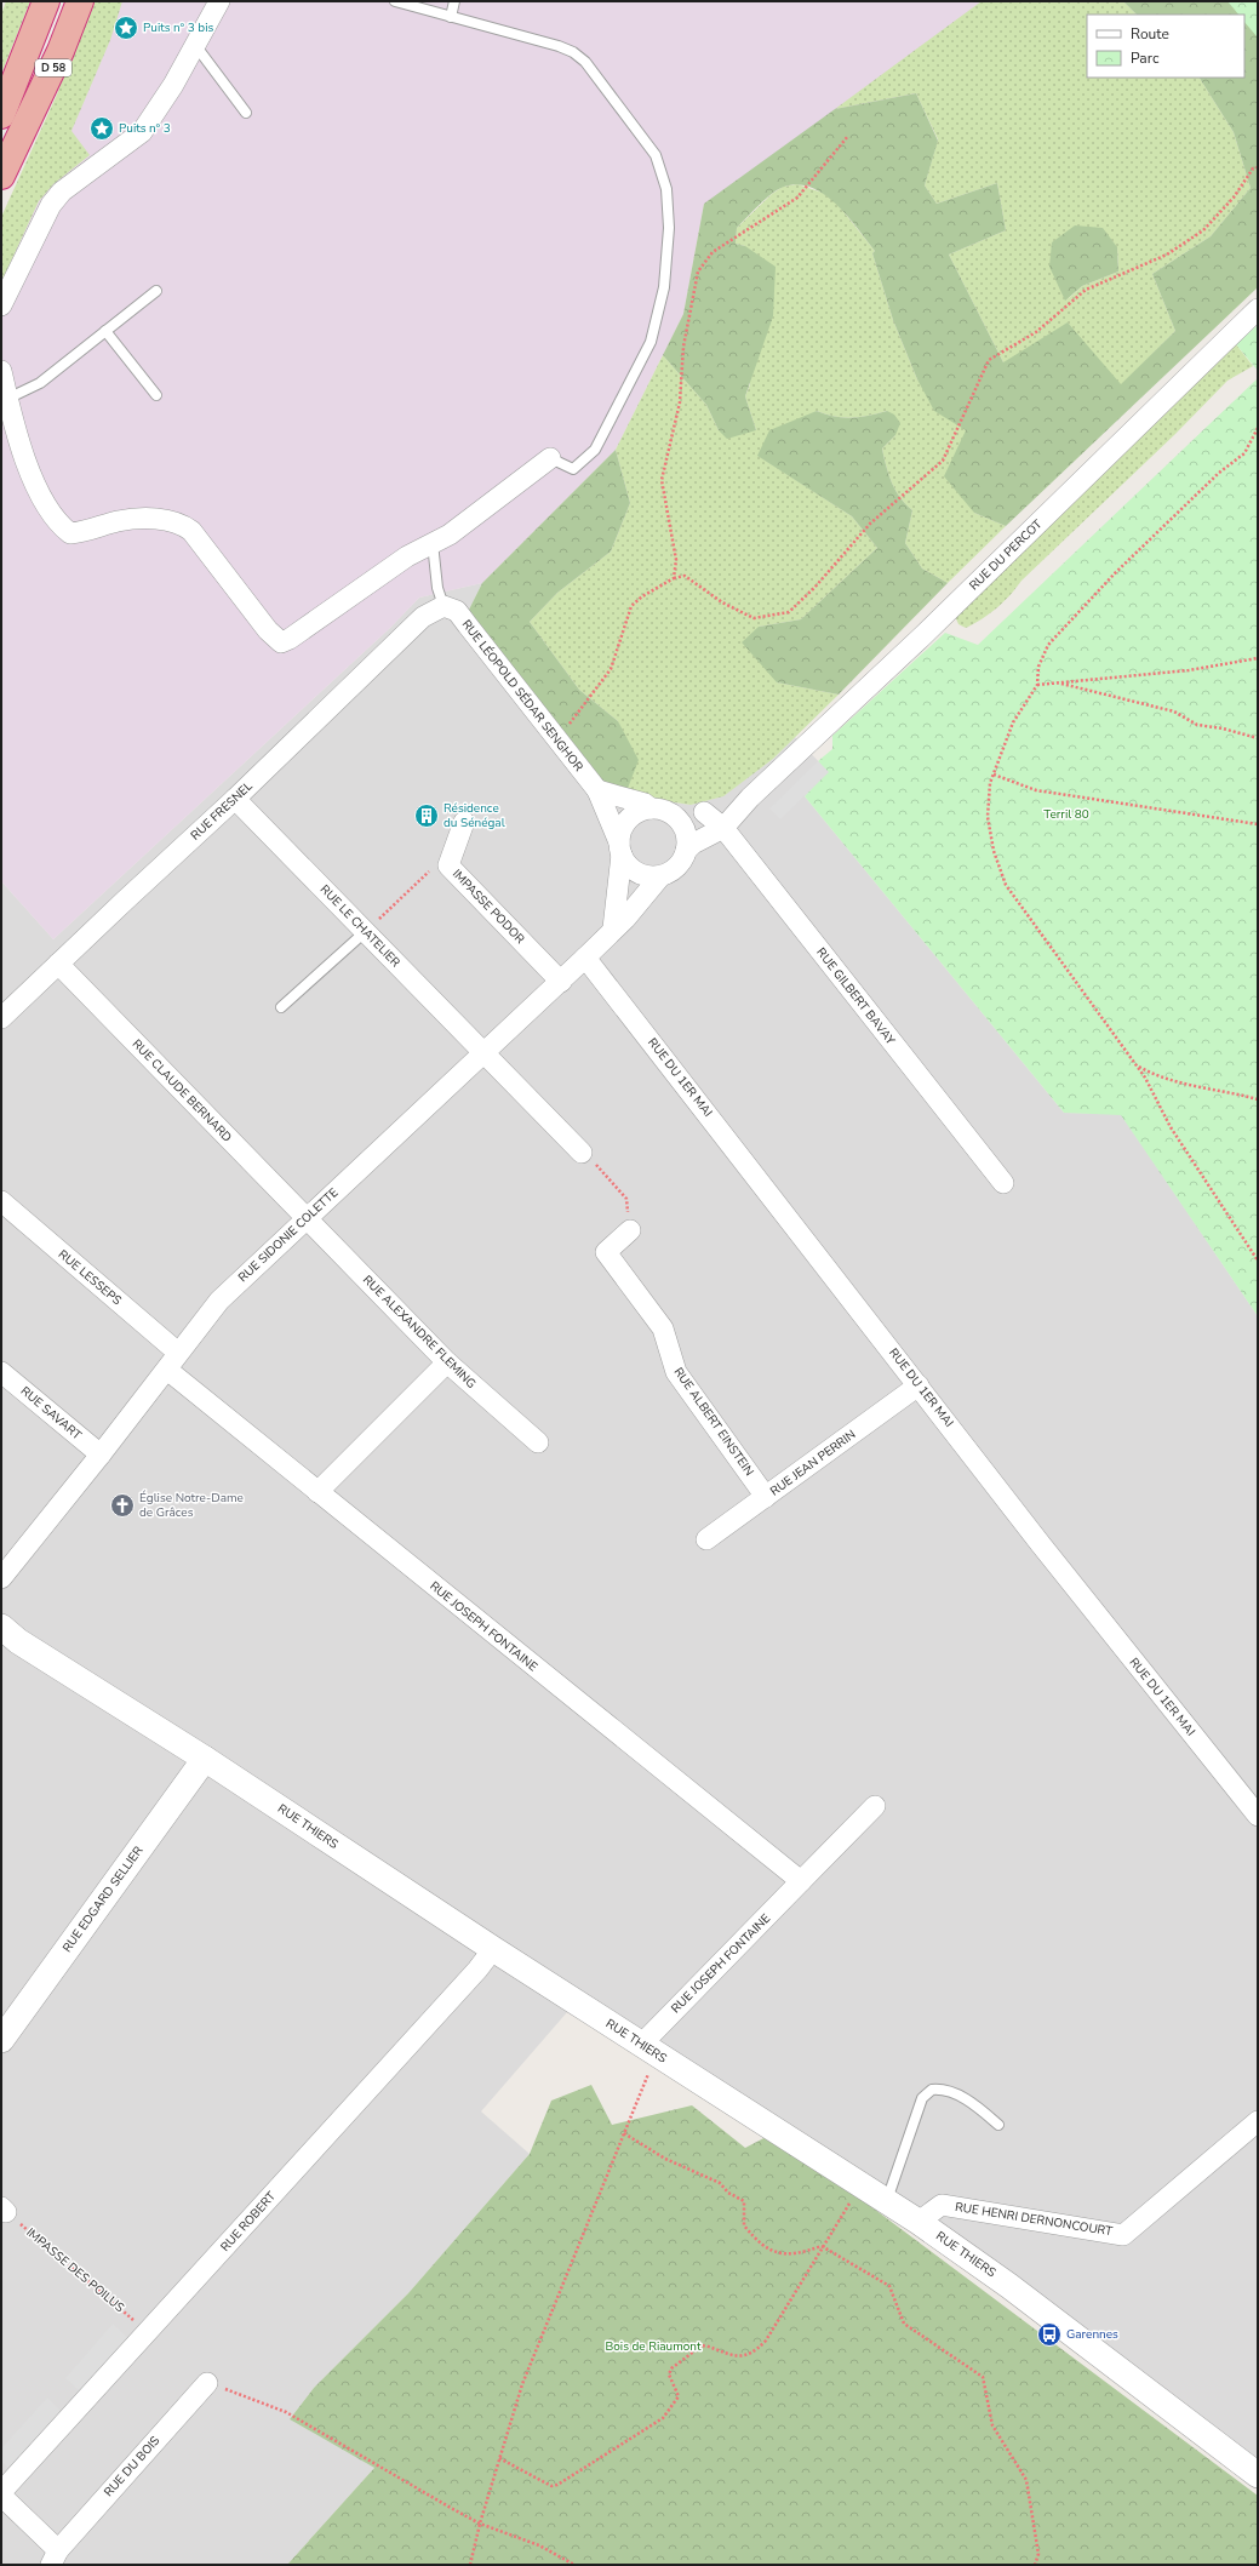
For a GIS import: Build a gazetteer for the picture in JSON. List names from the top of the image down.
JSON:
{
  "streets": {
    "highway": ["D 58"],
    "street": [
      "RUE DU PERCOT",
      "RUE LÉOPOLD SÉDAR SENGHOR",
      "RUE FRESNEL",
      "IMPASSE PODOR",
      "RUE LE CHATELIER",
      "RUE GILBERT BAVAY",
      "RUE DU 1ER MAI",
      "RUE CLAUDE BERNARD",
      "RUE SIDONIE COLETTE",
      "RUE LESSEPS",
      "RUE ALEXANDRE FLEMING",
      "RUE SAVART",
      "RUE ALBERT EINSTEIN",
      "RUE JEAN PERRIN",
      "RUE JOSEPH FONTAINE",
      "RUE THIERS",
      "RUE EDGARD SELLIER",
      "RUE HENRI DERNONCOURT",
      "RUE ROBERT",
      "RUE DU BOIS"
    ],
    "path": ["IMPASSE DES POILUS"]
  },
  "crossings": [
    ["RUE DU PERCOT", "RUE LÉOPOLD SÉDAR SENGHOR"],
    ["RUE DU PERCOT", "RUE GILBERT BAVAY"],
    ["RUE DU PERCOT", "RUE SIDONIE COLETTE"],
    ["RUE LÉOPOLD SÉDAR SENGHOR", "RUE FRESNEL"],
    ["RUE LÉOPOLD SÉDAR SENGHOR", "RUE SIDONIE COLETTE"],
    ["RUE FRESNEL", "RUE LE CHATELIER"],
    ["RUE FRESNEL", "RUE CLAUDE BERNARD"],
    ["IMPASSE PODOR", "RUE SIDONIE COLETTE"],
    ["RUE LE CHATELIER", "RUE SIDONIE COLETTE"],
    ["RUE DU 1ER MAI", "RUE SIDONIE COLETTE"],
    ["RUE DU 1ER MAI", "RUE JEAN PERRIN"],
    ["RUE CLAUDE BERNARD", "RUE SIDONIE COLETTE"],
    ["RUE CLAUDE BERNARD", "RUE ALEXANDRE FLEMING"],
    ["RUE SIDONIE COLETTE", "RUE LESSEPS"],
    ["RUE SIDONIE COLETTE", "RUE ALEXANDRE FLEMING"],
    ["RUE SIDONIE COLETTE", "RUE SAVART"],
    ["RUE SIDONIE COLETTE", "RUE JOSEPH FONTAINE"],
    ["RUE ALBERT EINSTEIN", "RUE JEAN PERRIN"],
    ["RUE JOSEPH FONTAINE", "RUE THIERS"],
    ["RUE THIERS", "RUE EDGARD SELLIER"],
    ["RUE THIERS", "RUE HENRI DERNONCOURT"],
    ["RUE THIERS", "RUE ROBERT"],
    ["RUE ROBERT", "IMPASSE DES POILUS"]
  ],
  "parks": ["Terril 80", "Bois de Riaumont"],
  "places": {
    "place": ["Puits n° 3 bis", "Puits n° 3"],
    "building": ["Résidence du Sénégal"],
    "church": ["Église Notre-Dame de Grâces"],
    "bus stop": ["Garennes"]
  },
  "legend": ["Route", "Parc"]
}
